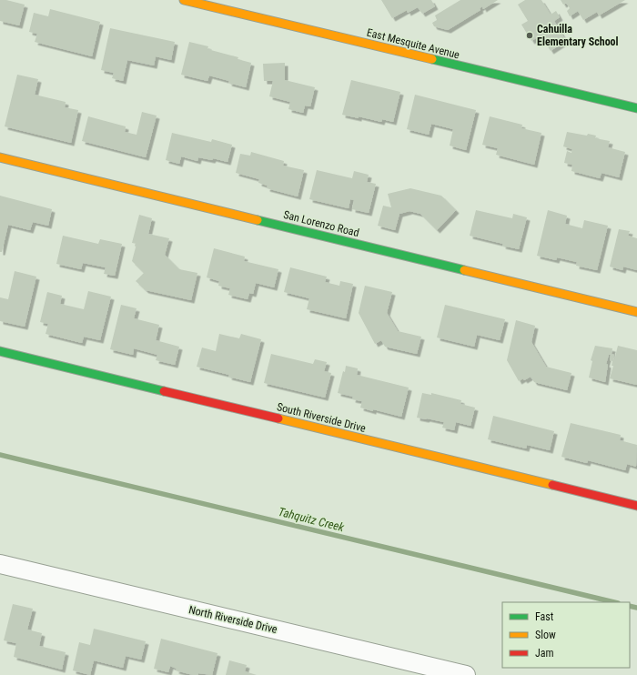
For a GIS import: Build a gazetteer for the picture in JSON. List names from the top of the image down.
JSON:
{
  "streets": {
    "street": [
      "East Mesquite Avenue",
      "San Lorenzo Road",
      "South Riverside Drive",
      "North Riverside Drive"
    ]
  },
  "water": ["Tahquitz Creek"],
  "places": ["Cahuilla Elementary School"],
  "legend": ["Fast", "Slow", "Jam"]
}
